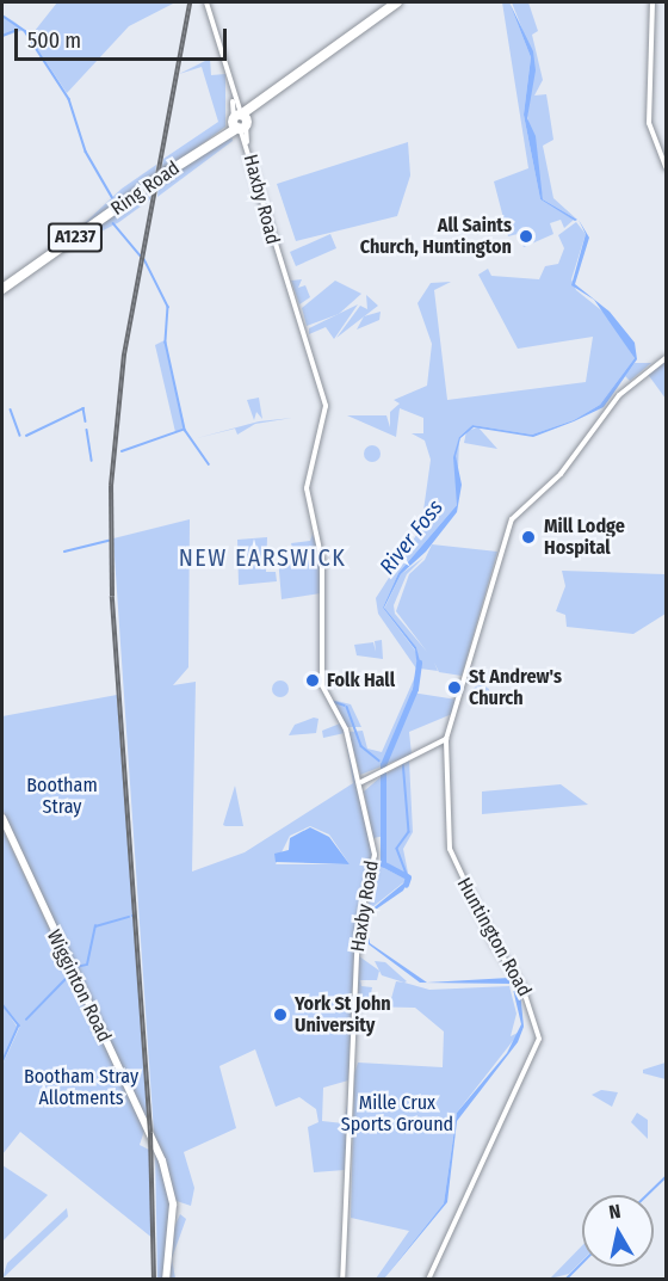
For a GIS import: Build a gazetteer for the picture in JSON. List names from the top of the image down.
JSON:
{
  "streets": {
    "highway": ["Ring Road", "A1237"],
    "main road": ["Wigginton Road"],
    "street": ["Haxby Road", "Huntington Road"]
  },
  "crossings": [
    ["Ring Road", "Haxby Road"]
  ],
  "districts": ["NEW EARSWICK"],
  "water": ["River Foss"],
  "parks": ["Bootham Stray", "Bootham Stray Allotments", "Mille Crux Sports Ground"],
  "places": [
    "All Saints Church, Huntington",
    "Mill Lodge Hospital",
    "Folk Hall",
    "St Andrew's Church",
    "York St John University"
  ],
  "scale_bar": "500 m",
  "north": "top"
}
